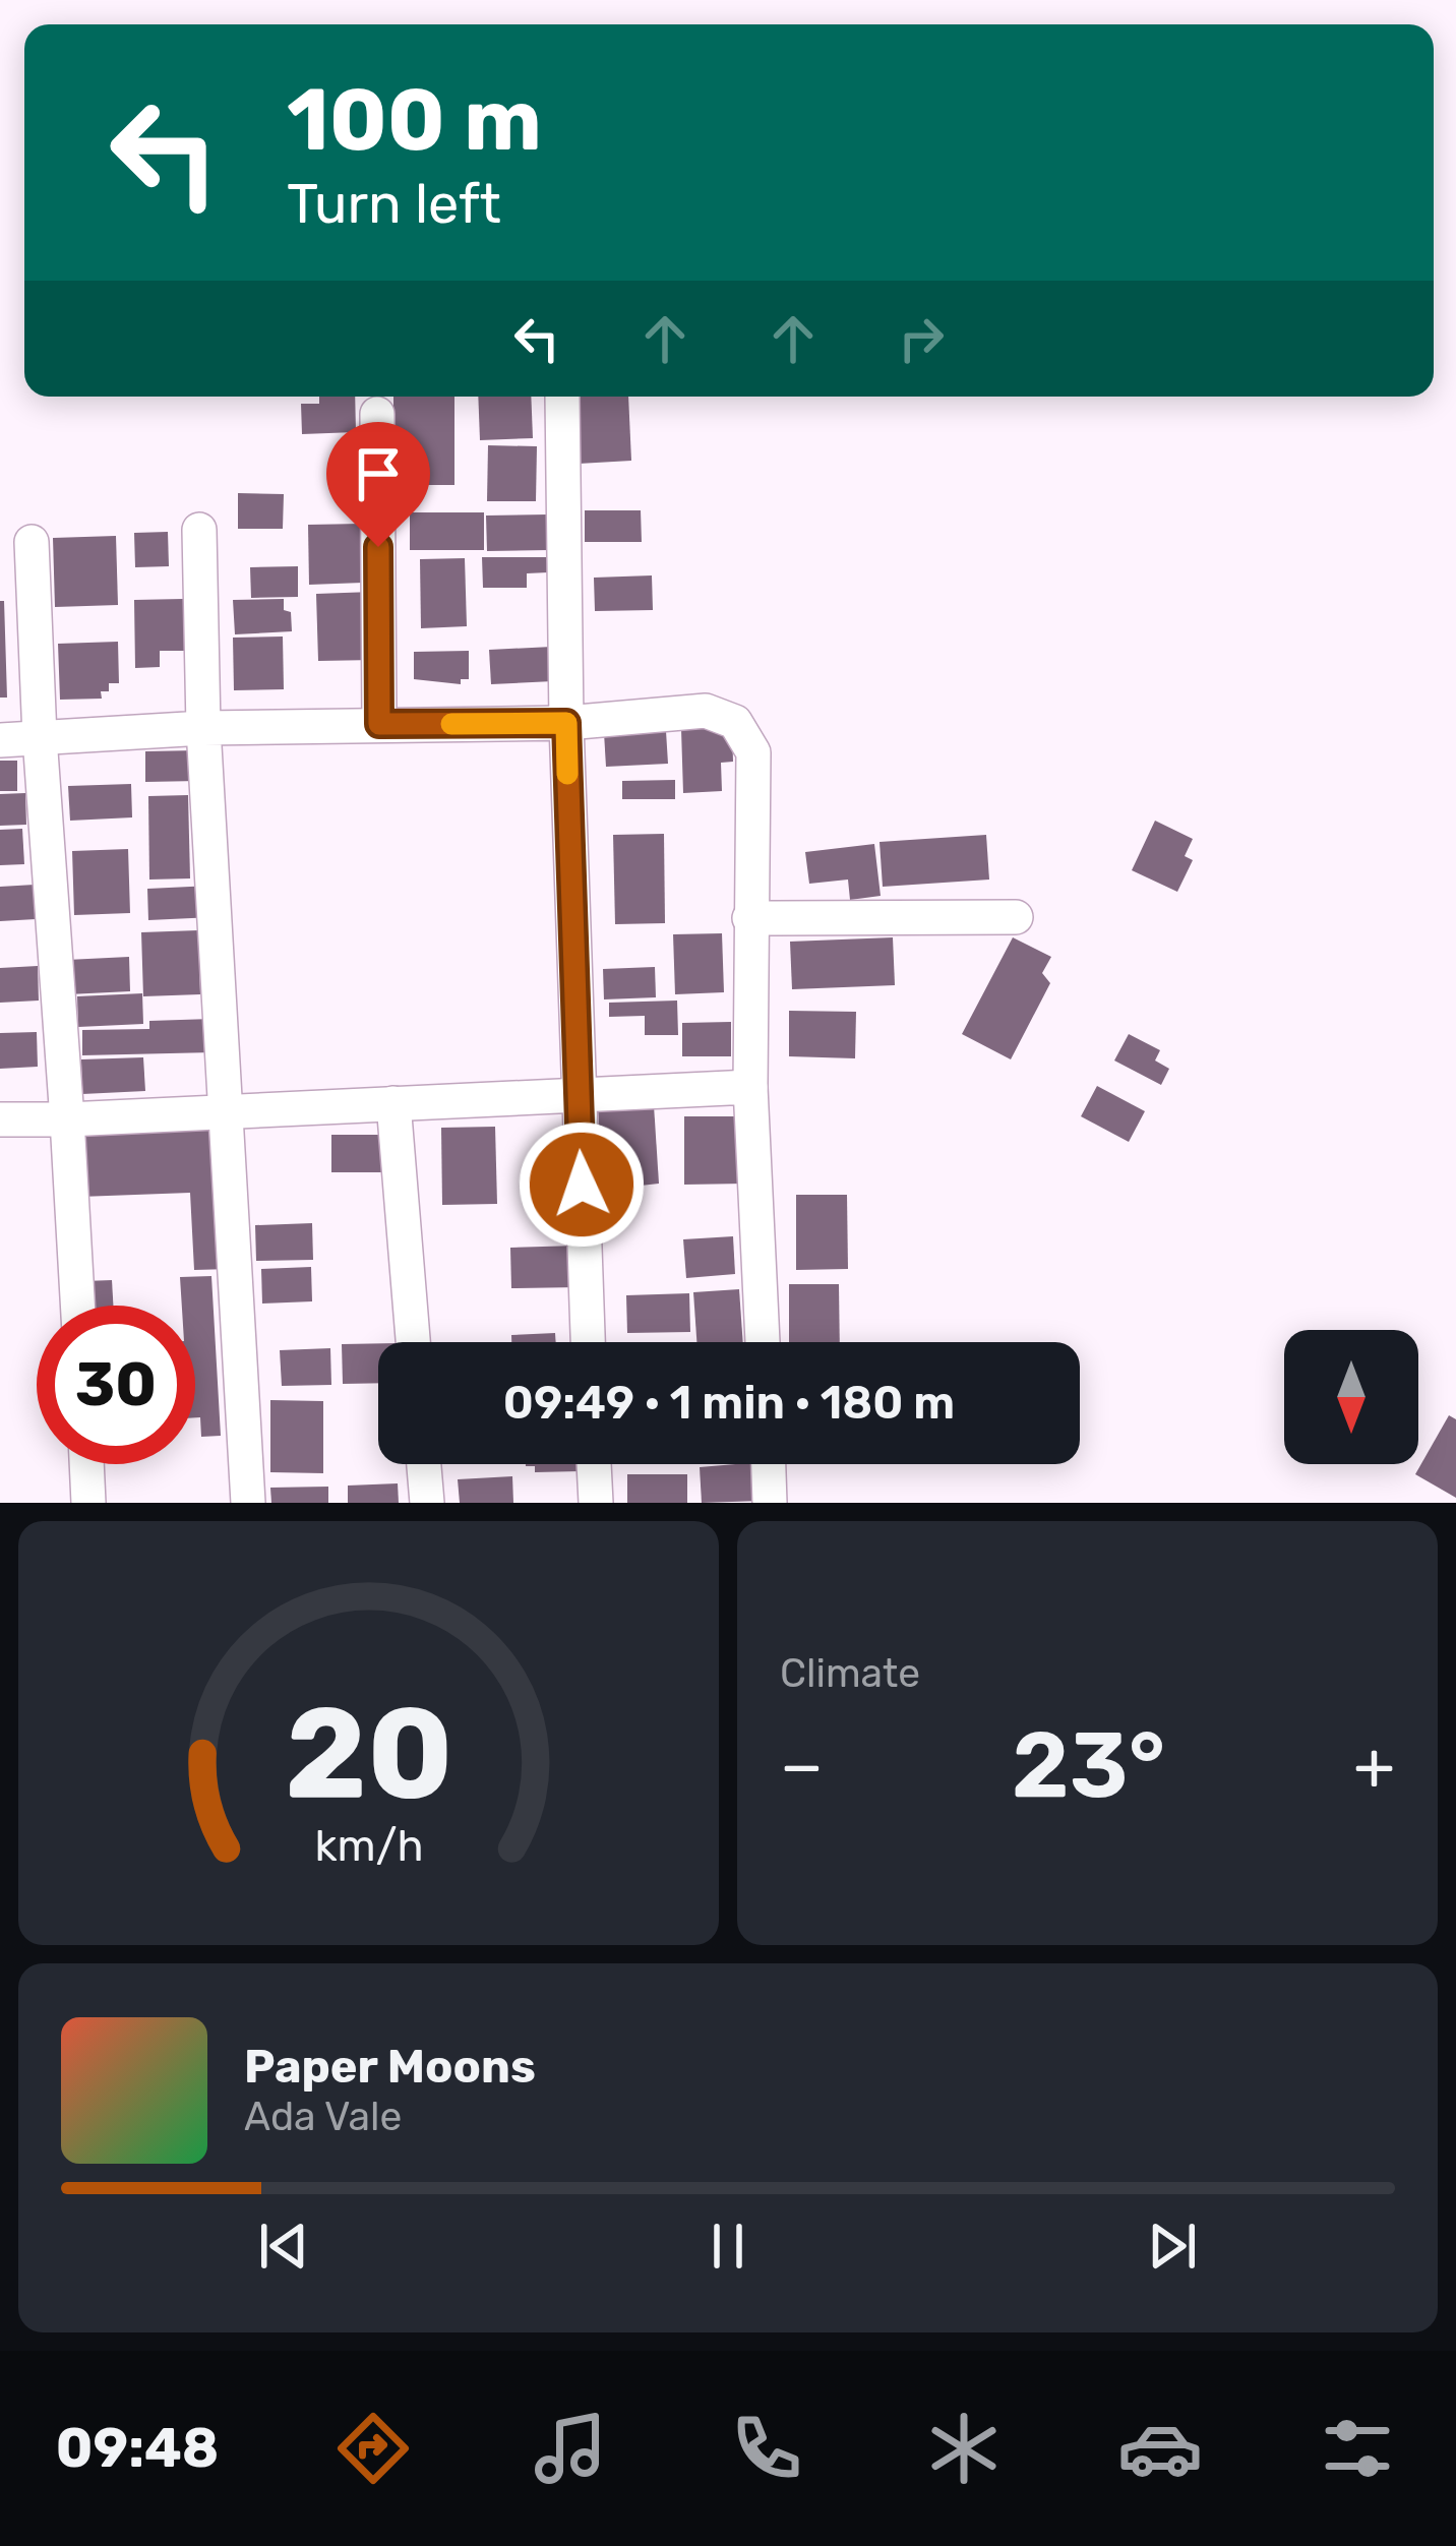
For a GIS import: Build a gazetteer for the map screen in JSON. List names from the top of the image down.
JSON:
{
  "north": "bottom",
  "page": {
    "turn": ["100 m", "Turn left"],
    "limit": "30",
    "trip": "09:49 · 1 min · 180 m",
    "tile": "Climate",
    "heat": ["−", "23°", "+"],
    "song": ["Paper Moons", "Ada Vale"],
    "tabs": "09:48",
    "gauge": ["20", "km/h"]
  }
}
